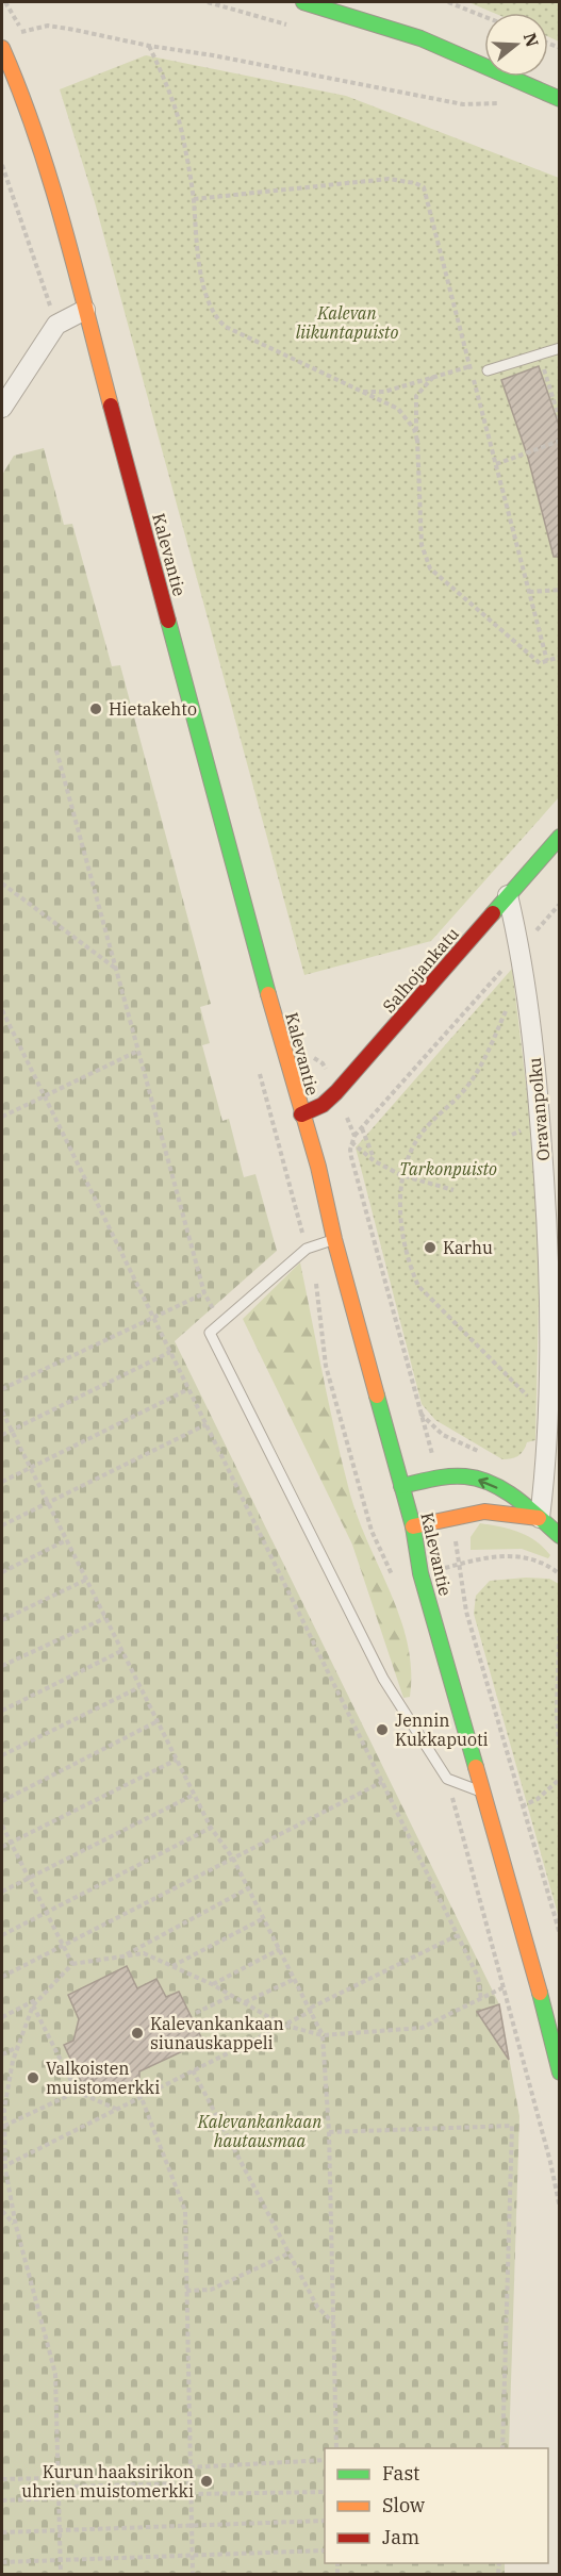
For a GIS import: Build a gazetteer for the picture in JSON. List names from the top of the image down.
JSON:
{
  "streets": {
    "main road": ["Kalevantie", "Salhojankatu"],
    "street": ["Oravanpolku"]
  },
  "crossings": [
    ["Kalevantie", "Salhojankatu"],
    ["Salhojankatu", "Oravanpolku"]
  ],
  "parks": ["Kalevan liikuntapuisto", "Tarkonpuisto", "Kalevankankaan hautausmaa"],
  "places": [
    "Hietakehto",
    "Karhu",
    "Jennin Kukkapuoti",
    "Kalevankankaan siunauskappeli",
    "Valkoisten muistomerkki",
    "Kurun haaksirikon uhrien muistomerkki"
  ],
  "legend": ["Fast", "Slow", "Jam"],
  "north": "right"
}
